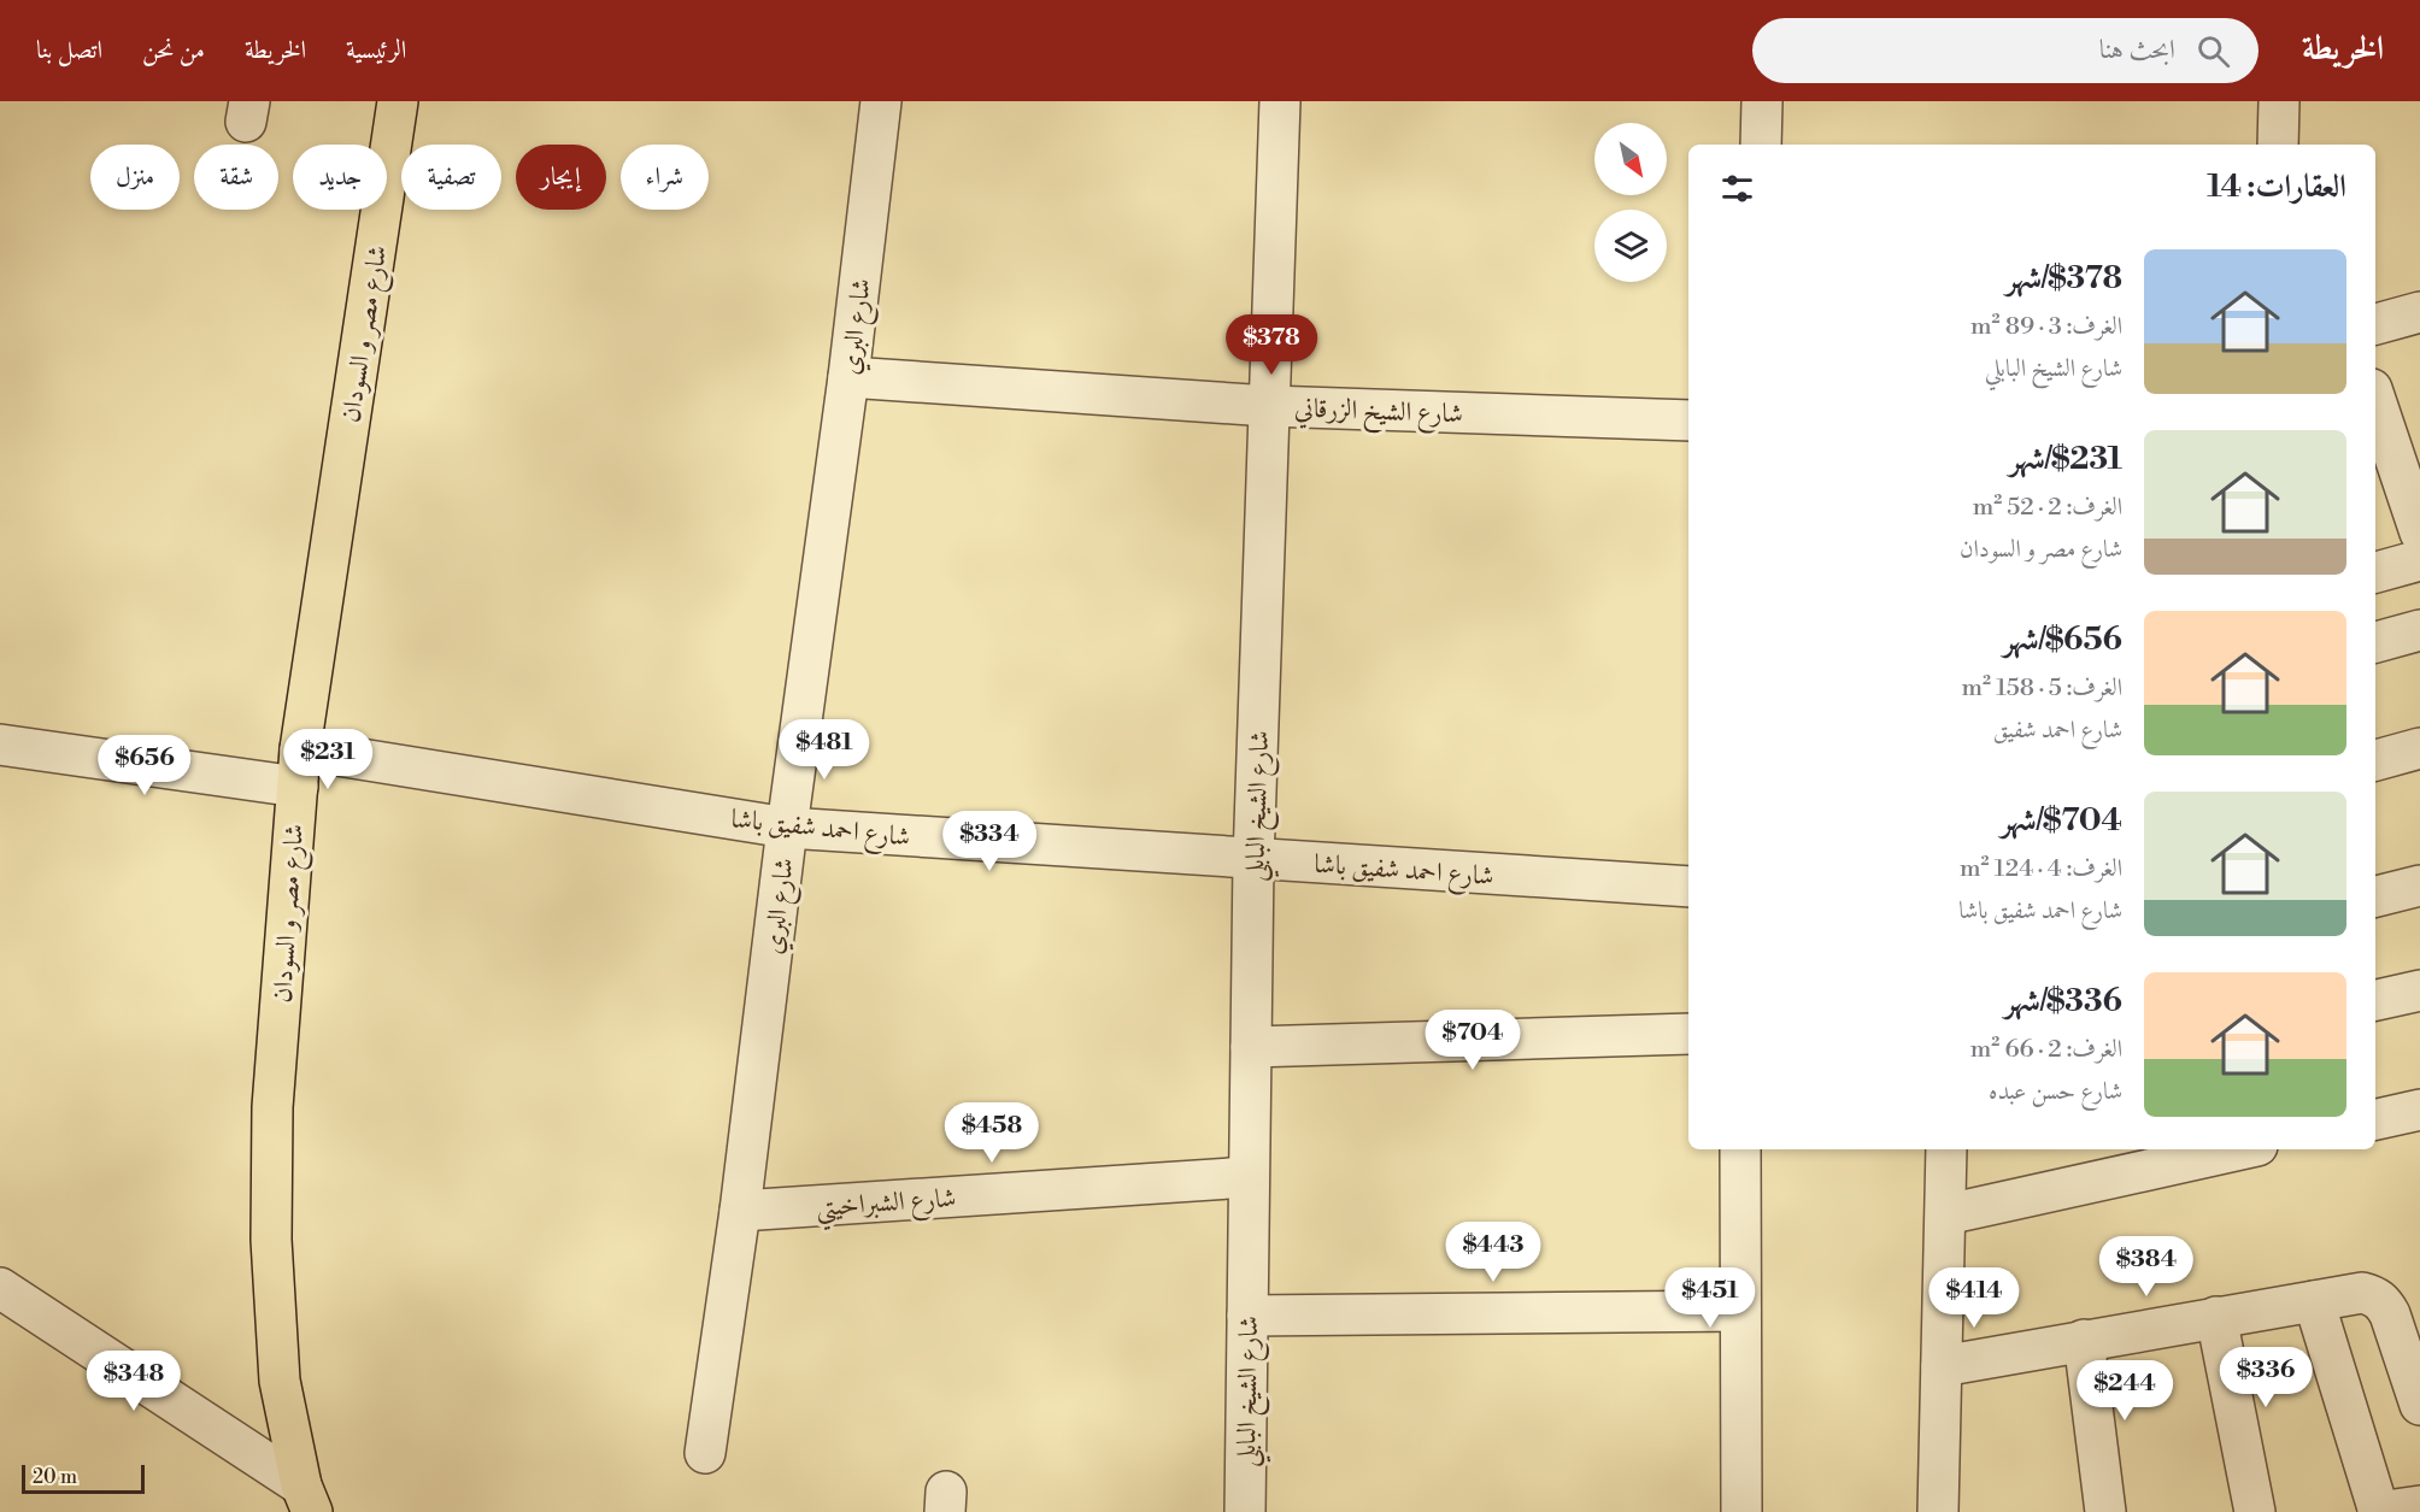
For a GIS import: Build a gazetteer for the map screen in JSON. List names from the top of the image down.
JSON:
{
  "streets": {
    "main road": ["شارع مصر و السودان"],
    "street": [
      "شارع البري",
      "شارع الشيخ الزرقاني",
      "شارع الشيخ البابلي",
      "شارع احمد شفيق باشا",
      "شارع الشبراخيتي"
    ]
  },
  "crossings": [
    ["شارع البري", "شارع الشيخ الزرقاني"],
    ["شارع البري", "شارع احمد شفيق باشا"],
    ["شارع البري", "شارع الشبراخيتي"],
    ["شارع مصر و السودان", "شارع احمد شفيق باشا"],
    ["شارع الشيخ الزرقاني", "شارع الشيخ البابلي"],
    ["شارع الشيخ البابلي", "شارع احمد شفيق باشا"],
    ["شارع الشيخ البابلي", "شارع الشبراخيتي"]
  ],
  "scale_bar": "20 m",
  "north": "bottom right",
  "page": {
    "header": "الخريطة",
    "search": "ابحث هنا",
    "nav": [
      "الرئيسية",
      "الخريطة",
      "من نحن",
      "اتصل بنا"
    ],
    "chip": [
      "شراء",
      "إيجار",
      "تصفية",
      "جديد",
      "شقة",
      "منزل"
    ],
    "heading": "العقارات: 14",
    "list": [
      {
        "name": "$378/شهر",
        "note": "الغرف: 3 · 89 m² · شارع الشيخ البابلي"
      },
      {
        "name": "$231/شهر",
        "note": "الغرف: 2 · 52 m² · شارع مصر و السودان"
      },
      {
        "name": "$656/شهر",
        "note": "الغرف: 5 · 158 m² · شارع احمد شفيق"
      },
      {
        "name": "$704/شهر",
        "note": "الغرف: 4 · 124 m² · شارع احمد شفيق باشا"
      },
      {
        "name": "$336/شهر",
        "note": "الغرف: 2 · 66 m² · شارع حسن عبده"
      }
    ],
    "price": [
      "$378",
      "$481",
      "$231",
      "$656",
      "$334",
      "$704",
      "$458",
      "$443",
      "$384",
      "$451",
      "$414",
      "$336",
      "$348",
      "$244"
    ],
    "scale": "20 m"
  }
}
